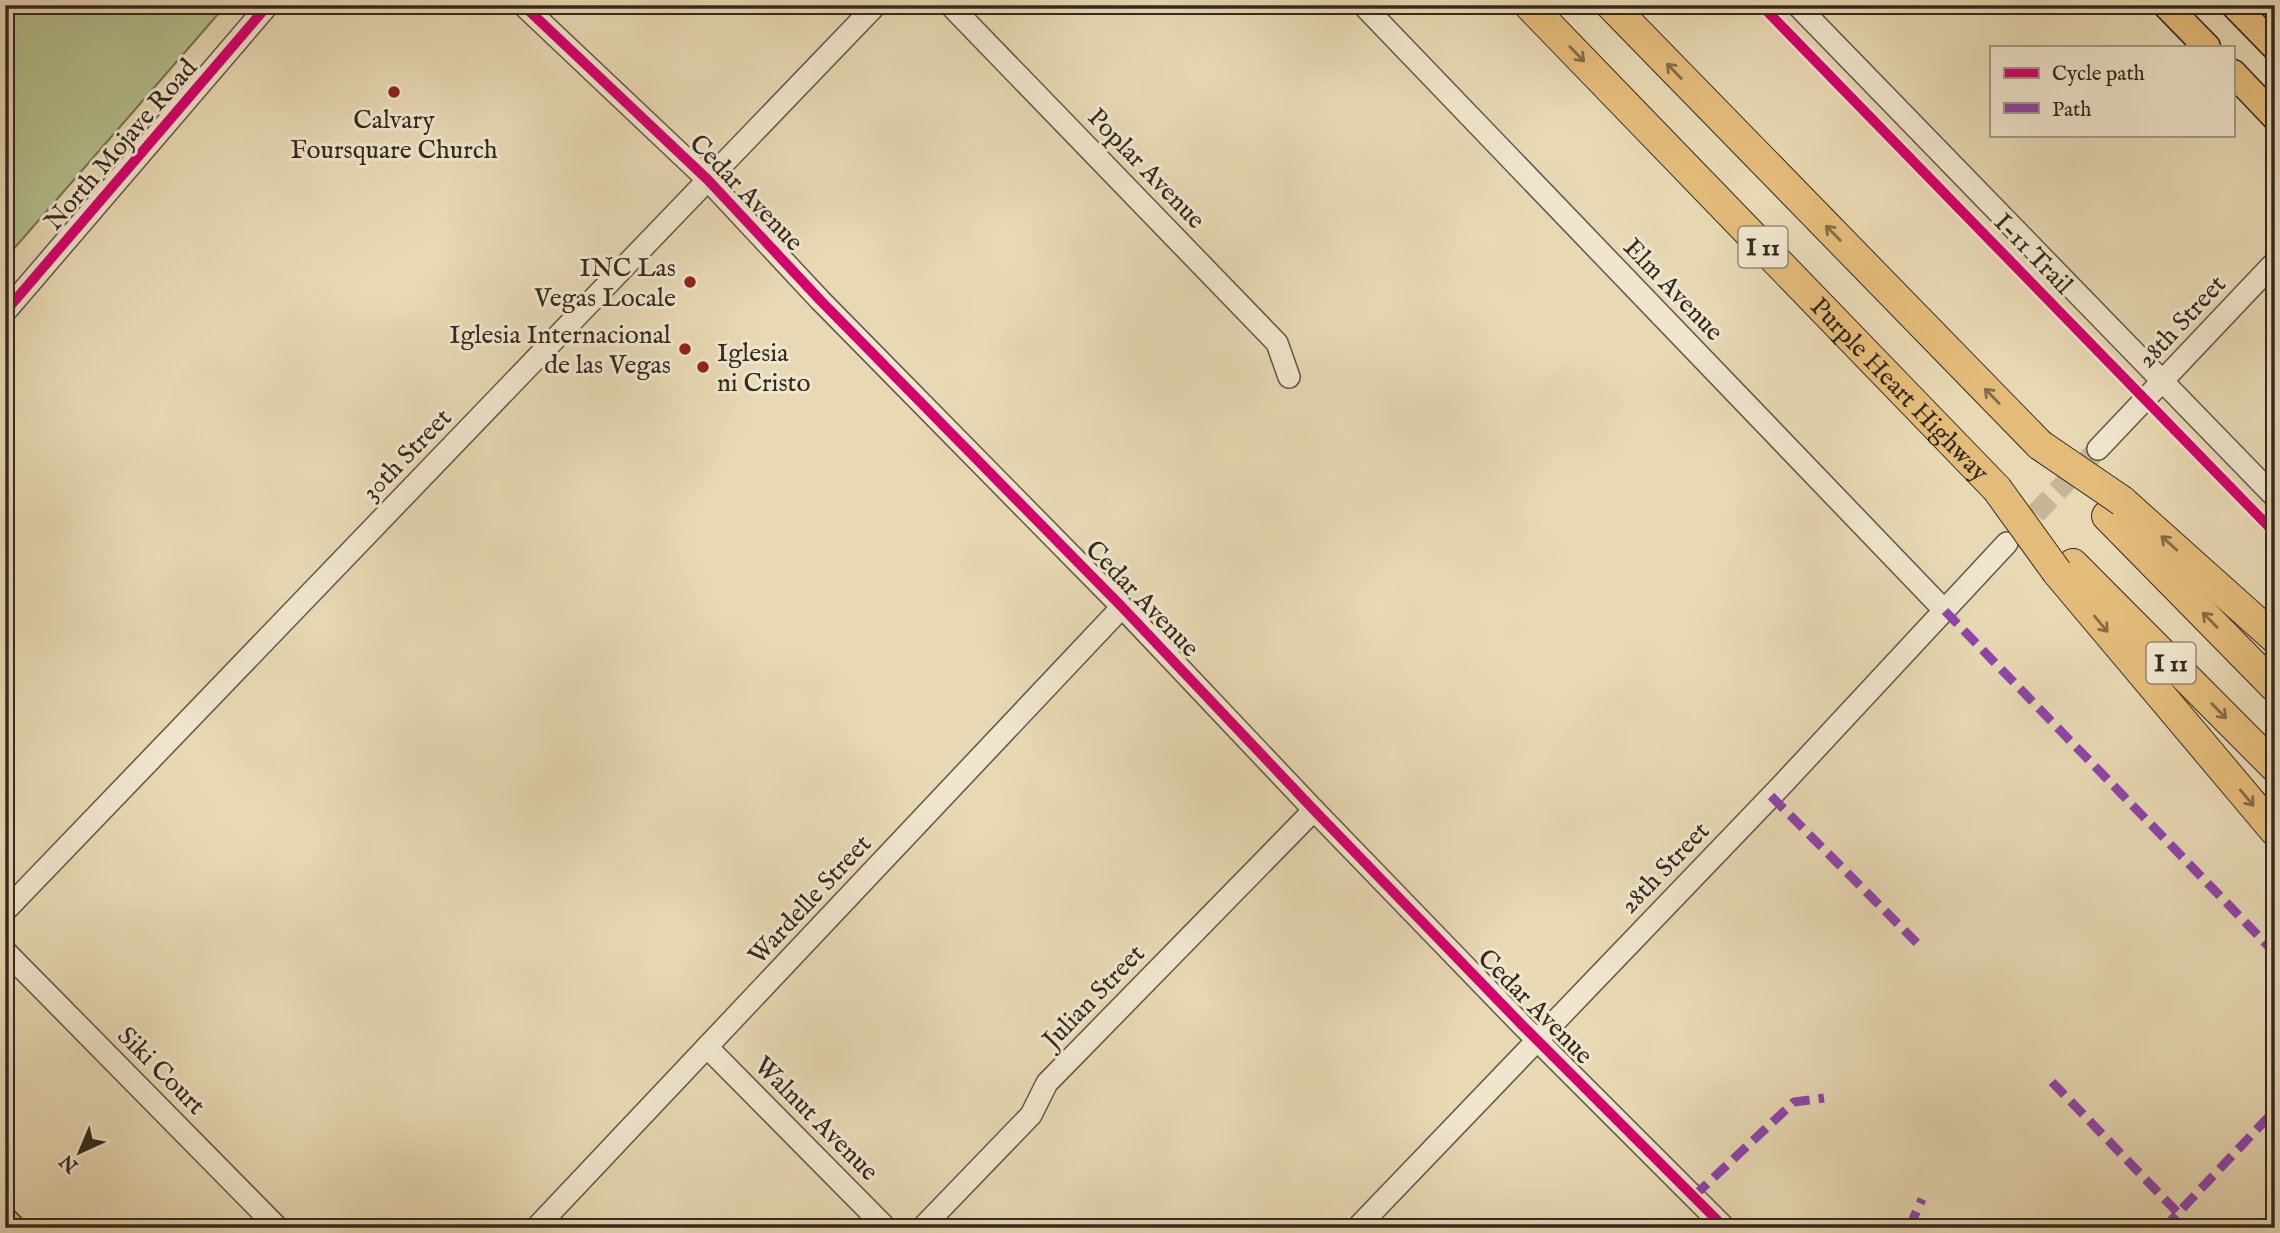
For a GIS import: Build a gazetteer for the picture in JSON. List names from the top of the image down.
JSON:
{
  "streets": {
    "highway": ["I 11", "Purple Heart Highway"],
    "street": [
      "North Mojave Road",
      "Poplar Avenue",
      "Cedar Avenue",
      "Elm Avenue",
      "28th Street",
      "30th Street",
      "Wardelle Street",
      "Julian Street",
      "Siki Court",
      "Walnut Avenue"
    ],
    "cycle path": ["I-11 Trail"]
  },
  "crossings": [
    ["Cedar Avenue", "28th Street"],
    ["Cedar Avenue", "30th Street"],
    ["Cedar Avenue", "Wardelle Street"],
    ["Cedar Avenue", "Julian Street"],
    ["I 11", "Purple Heart Highway"],
    ["Elm Avenue", "28th Street"],
    ["Wardelle Street", "Walnut Avenue"]
  ],
  "places": [
    "Calvary Foursquare Church",
    "INC Las Vegas Locale",
    "Iglesia Internacional de las Vegas",
    "Iglesia ni Cristo"
  ],
  "legend": ["Cycle path", "Path"],
  "north": "bottom left"
}
